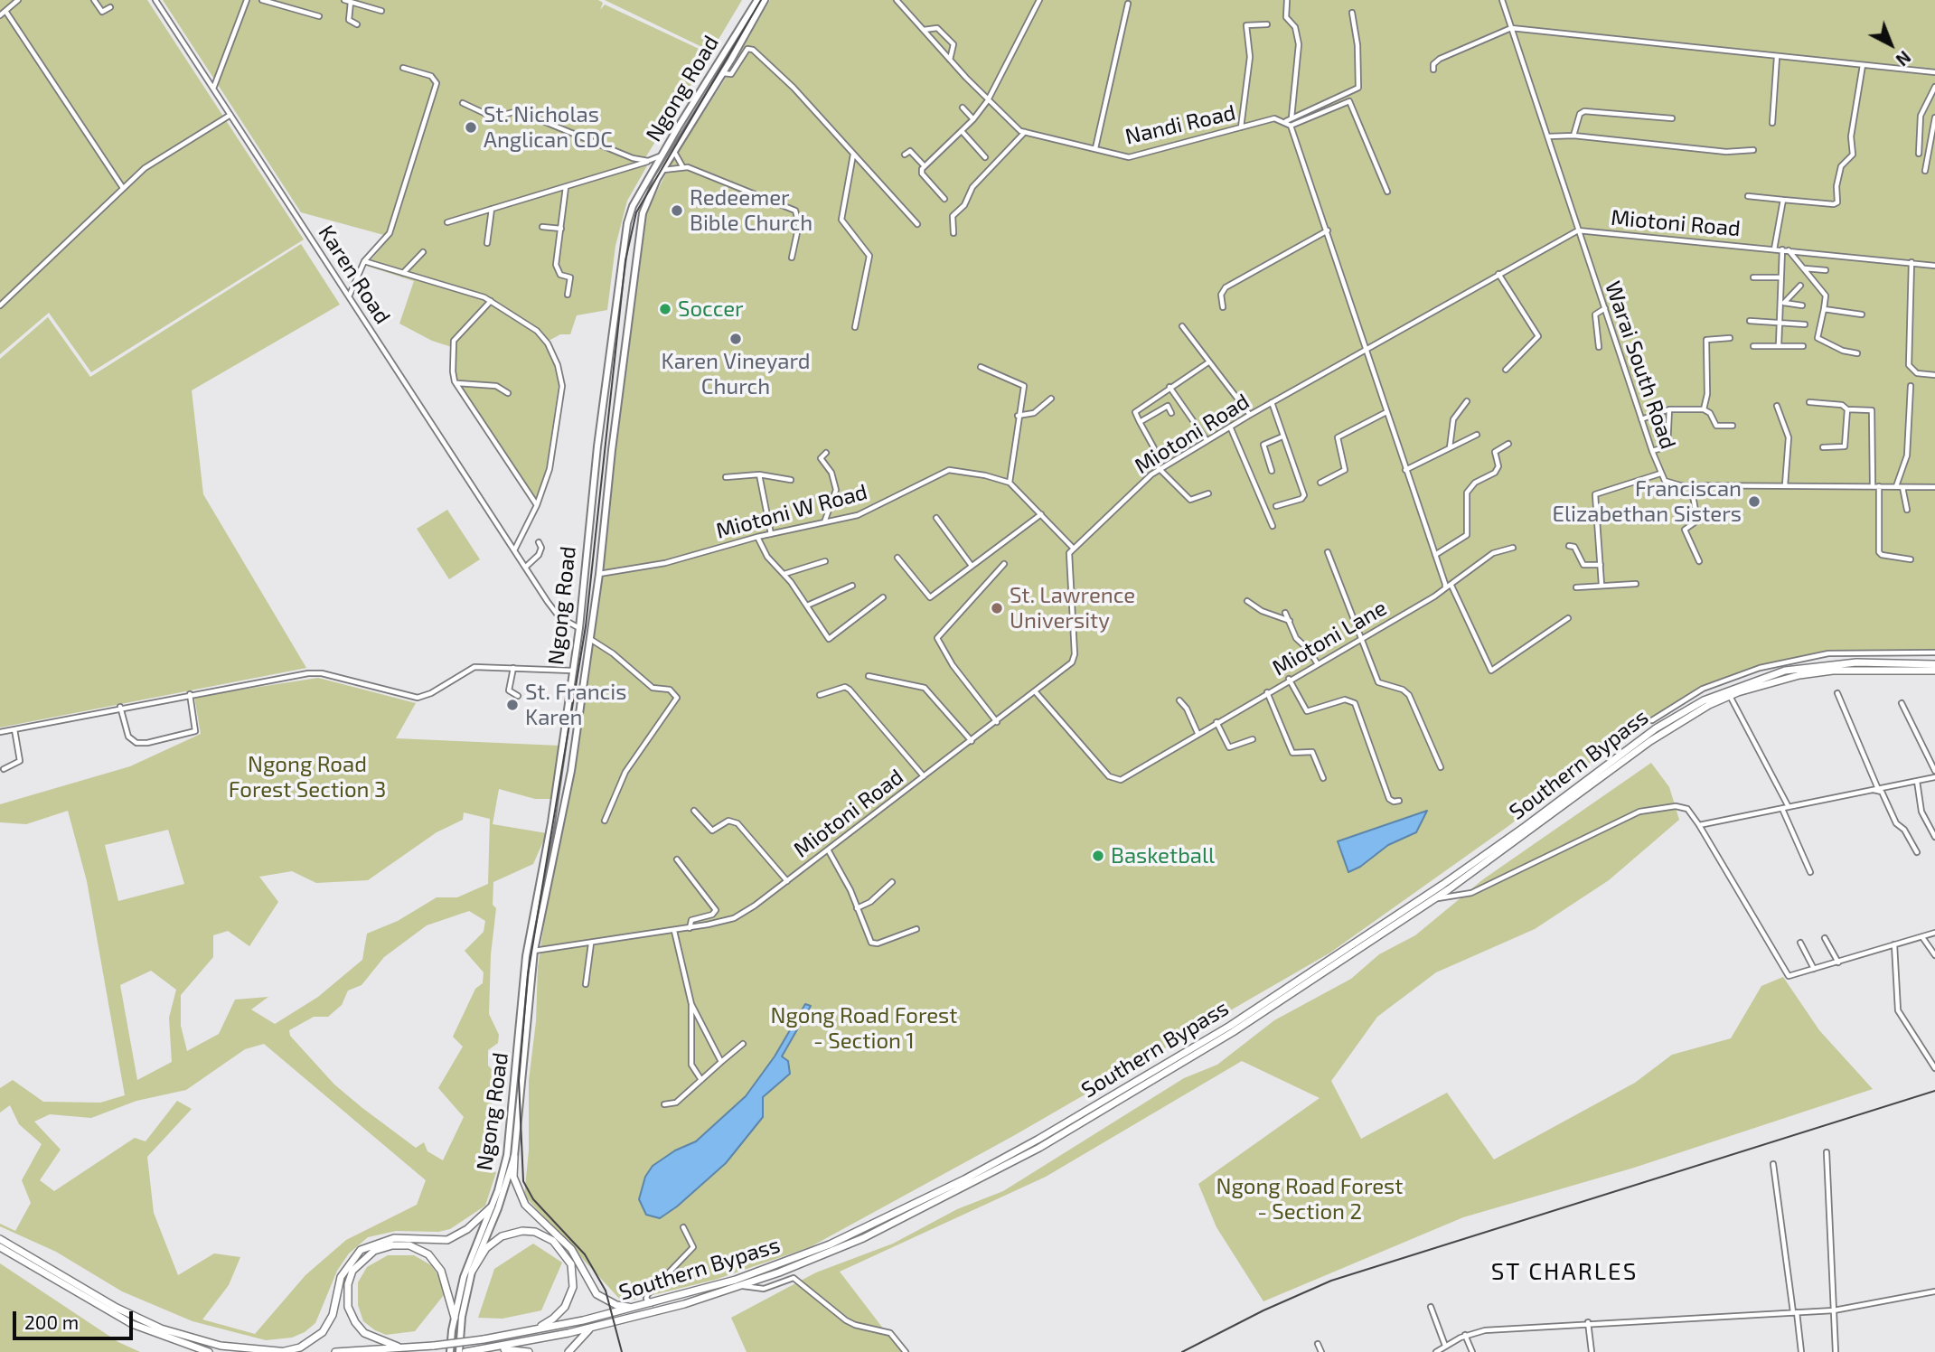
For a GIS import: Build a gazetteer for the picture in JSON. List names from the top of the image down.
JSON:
{
  "streets": {
    "highway": ["Southern Bypass"],
    "main road": ["Ngong Road"],
    "street": [
      "Nandi Road",
      "Miotoni Road",
      "Karen Road",
      "Warai South Road",
      "Miotoni W Road",
      "Miotoni Lane"
    ]
  },
  "crossings": [
    ["Ngong Road", "Miotoni Road"],
    ["Ngong Road", "Karen Road"],
    ["Ngong Road", "Miotoni W Road"],
    ["Miotoni Road", "Warai South Road"],
    ["Miotoni Road", "Miotoni Lane"]
  ],
  "districts": ["ST CHARLES"],
  "parks": ["Ngong Road Forest Section 3", "Ngong Road Forest - Section 1", "Ngong Road Forest - Section 2"],
  "places": [
    "St. Nicholas Anglican CDC",
    "Redeemer Bible Church",
    "Soccer",
    "Karen Vineyard Church",
    "Franciscan Elizabethan Sisters",
    "St. Lawrence University",
    "St. Francis Karen",
    "Basketball"
  ],
  "scale_bar": "200 m",
  "north": "bottom right"
}
